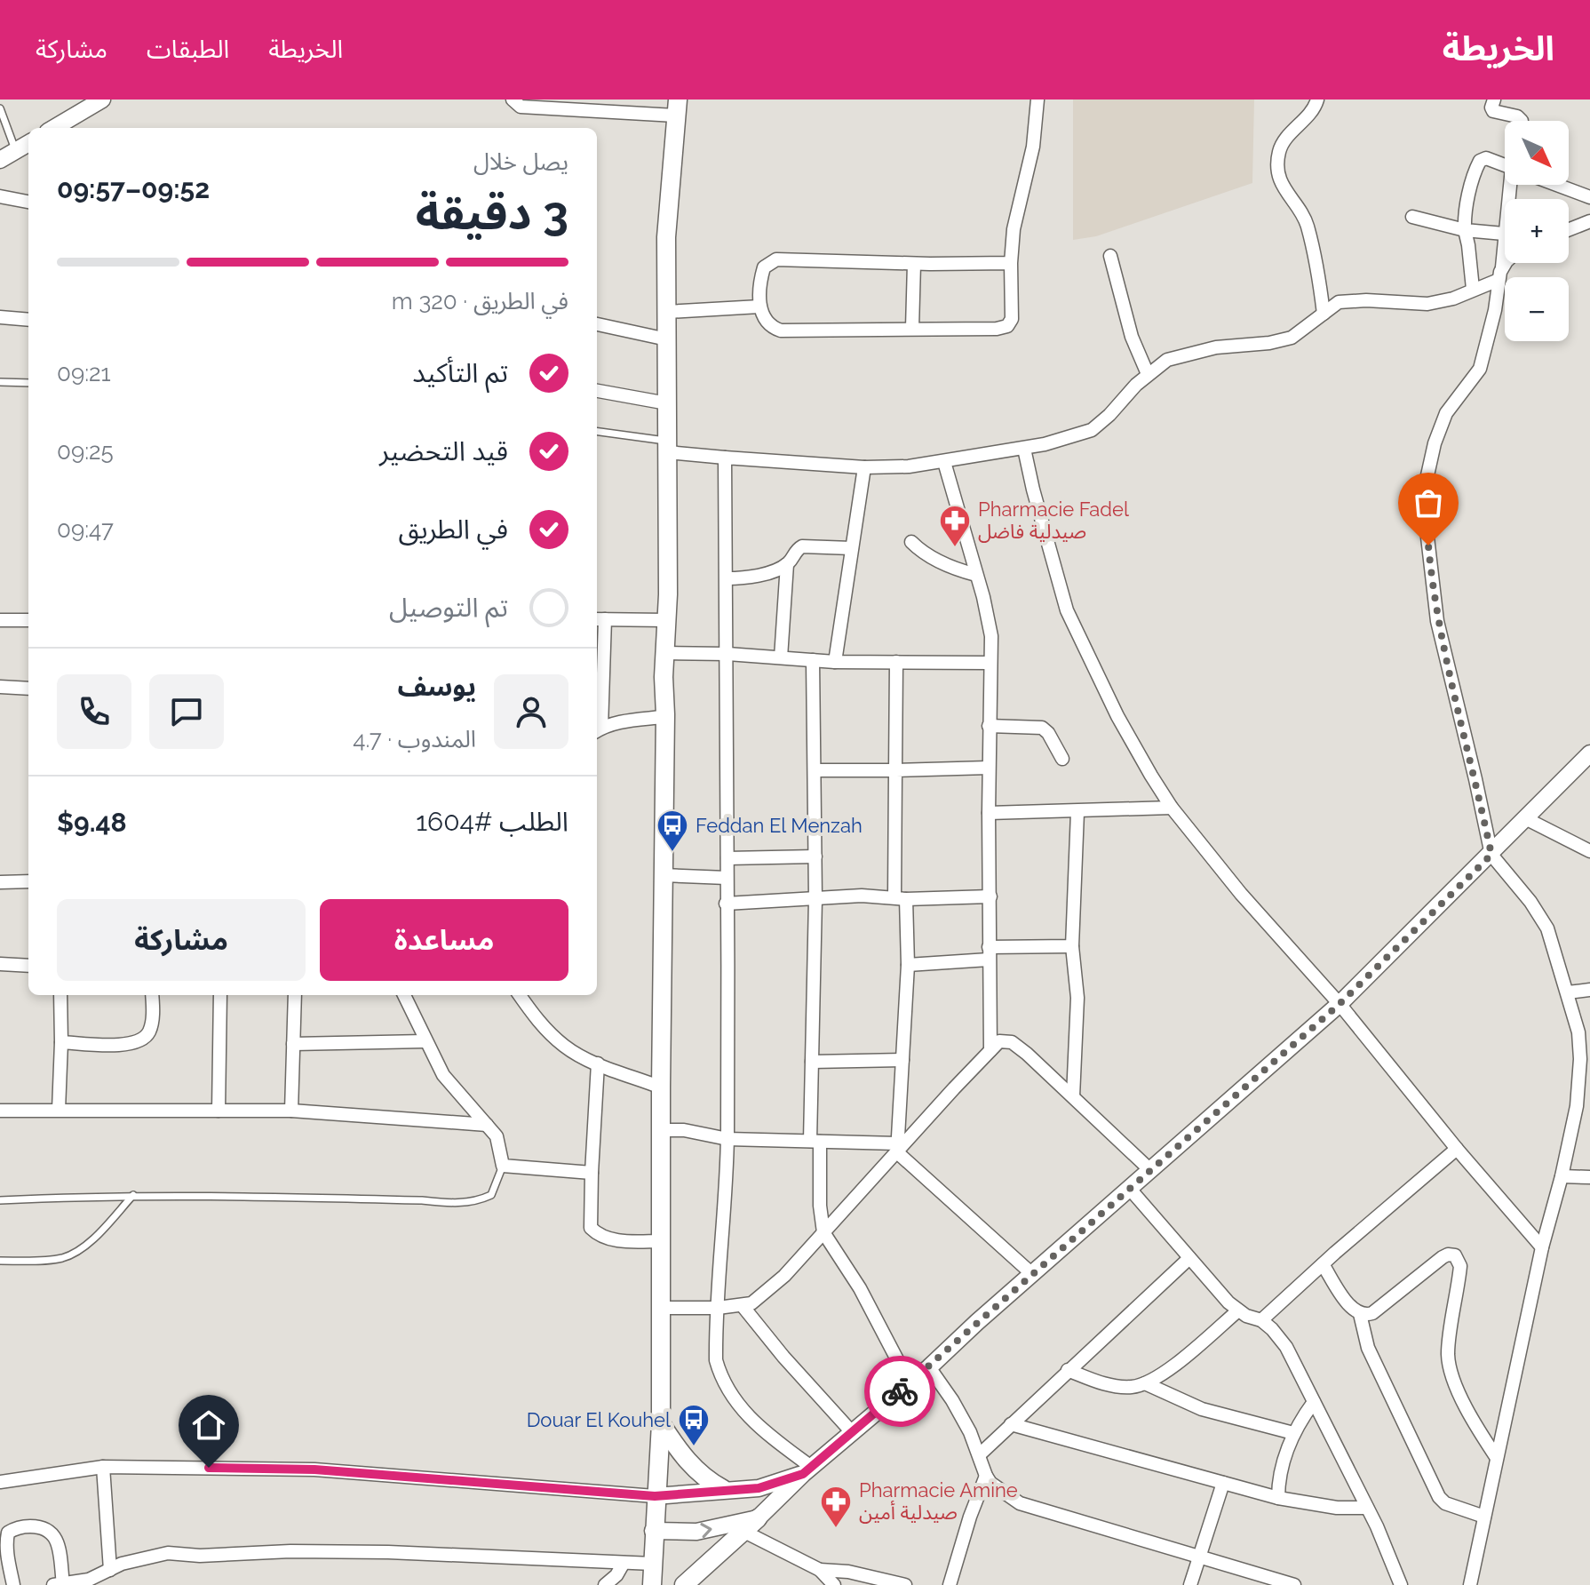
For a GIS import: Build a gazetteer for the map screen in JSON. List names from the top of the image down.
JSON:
{
  "places": {
    "pharmacy": ["Pharmacie Fadel صيدلية فاضل", "Pharmacie Amine صيدلية أمين"],
    "bus stop": ["Feddan El Menzah", "Douar El Kouhel"]
  },
  "north": "bottom right",
  "page": {
    "header": "الخريطة",
    "nav": ["الخريطة", "الطبقات", "مشاركة"],
    "map_buttons": ["+", "−"],
    "heading": ["3 دقيقة", "يصل خلال", "09:52–09:57"],
    "panel": [
      "يوسف",
      "المندوب · 4.7",
      "الطلب #1604",
      "$9.48"
    ],
    "bar": "في الطريق · 320 m",
    "list": [
      ["تم التأكيد", "09:21"],
      ["قيد التحضير", "09:25"],
      ["في الطريق", "09:47"],
      "تم التوصيل"
    ],
    "buttons": ["مساعدة", "مشاركة"]
  }
}
